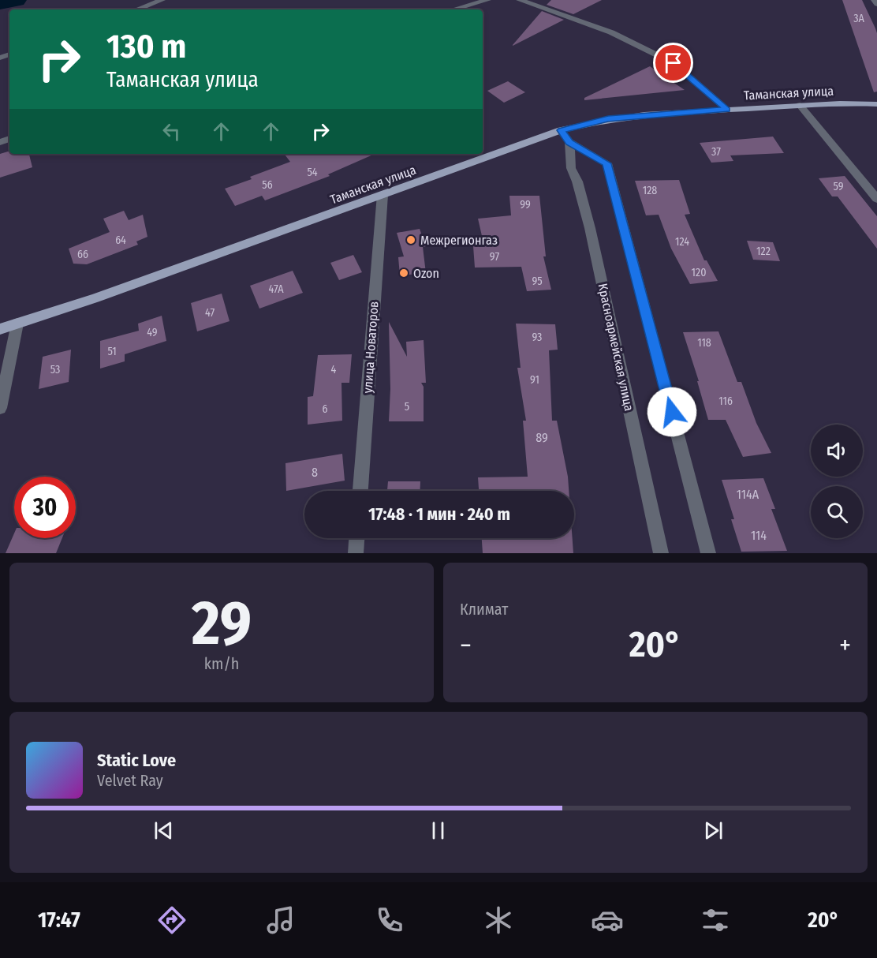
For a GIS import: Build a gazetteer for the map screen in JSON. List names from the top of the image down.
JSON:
{
  "streets": {
    "main road": ["Таманская улица"],
    "street": ["улица Новаторов", "Красноармейская улица"]
  },
  "crossings": [
    ["Таманская улица", "улица Новаторов"]
  ],
  "places": ["Межрегионгаз", "Ozon"],
  "house_numbers": [
    "3А",
    "37",
    "54",
    "56",
    "59",
    "128",
    "99",
    "64",
    "124",
    "122",
    "66",
    "97",
    "120",
    "95",
    "47А",
    "47",
    "49",
    "93",
    "118",
    "51",
    "53",
    "4",
    "91",
    "116",
    "5",
    "6",
    "89",
    "8",
    "114А",
    "114"
  ],
  "page": {
    "turn": ["130 m", "Таманская улица"],
    "limit": "30",
    "trip": "17:48 · 1 мин · 240 m",
    "tile": [
      ["29", "km/h"],
      "Климат"
    ],
    "heat": ["−", "20°", "+"],
    "song": ["Static Love", "Velvet Ray"],
    "tabs": ["17:47", "20°"]
  }
}
